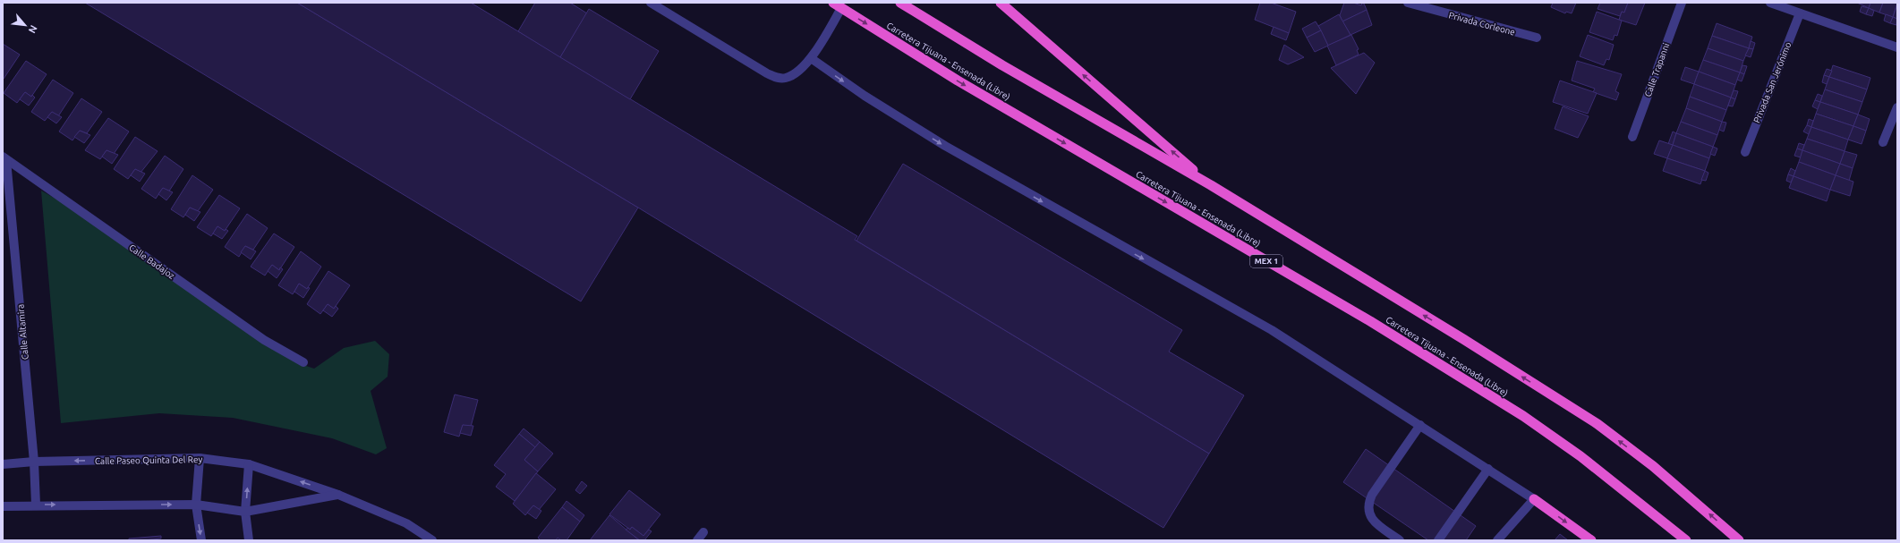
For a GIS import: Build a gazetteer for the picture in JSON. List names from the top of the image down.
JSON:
{
  "streets": {
    "highway": ["Carretera Tijuana - Ensenada (Libre)", "MEX 1"],
    "street": [
      "Privada Corleone",
      "Calle Trapanni",
      "Privada San Jerónimo",
      "Calle Badajoz",
      "Calle Altamira",
      "Calle Paseo Quinta Del Rey"
    ]
  },
  "crossings": [
    ["Calle Badajoz", "Calle Altamira"],
    ["Calle Altamira", "Calle Paseo Quinta Del Rey"]
  ],
  "north": "bottom right"
}
